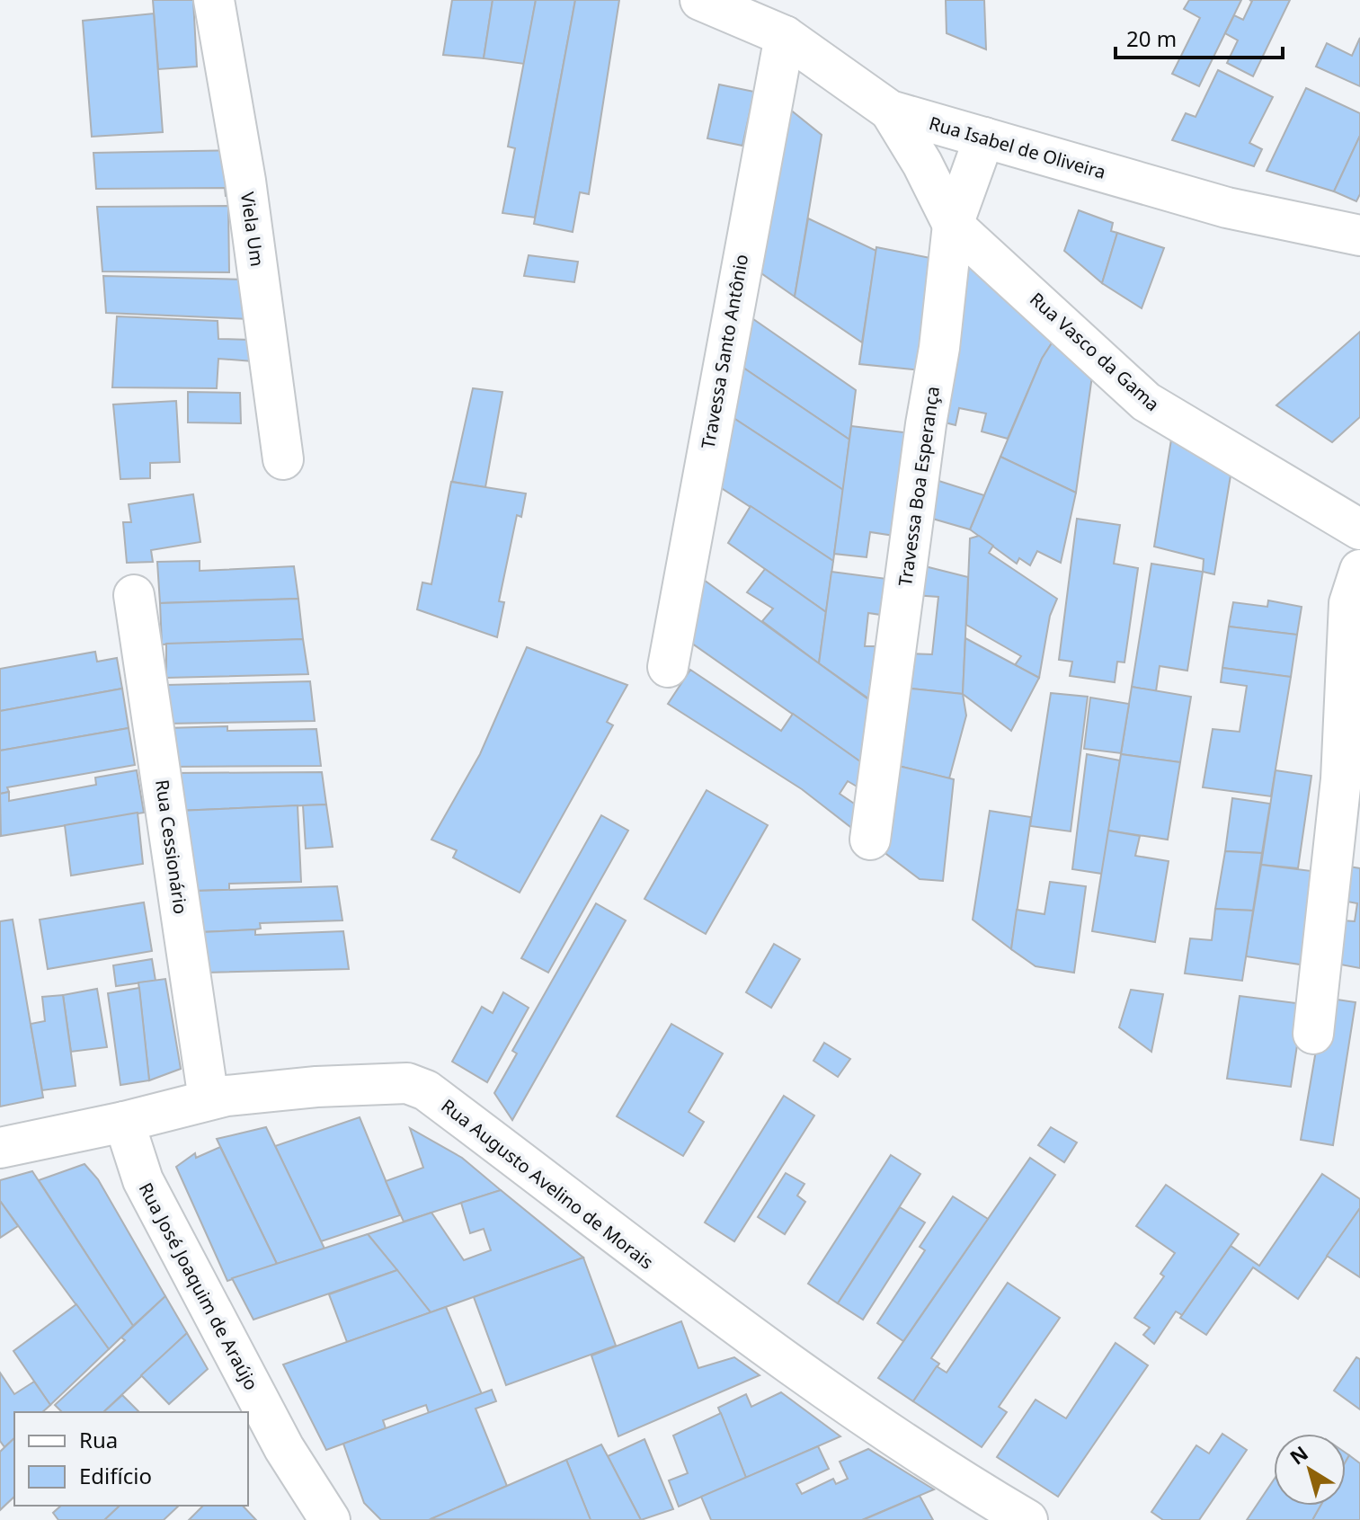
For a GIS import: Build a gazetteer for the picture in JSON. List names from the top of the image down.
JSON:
{
  "streets": {
    "street": [
      "Rua Isabel de Oliveira",
      "Viela Um",
      "Travessa Santo Antônio",
      "Rua Vasco da Gama",
      "Travessa Boa Esperança",
      "Rua Cessionário",
      "Rua Augusto Avelino de Morais",
      "Rua José Joaquim de Araújo"
    ]
  },
  "crossings": [
    ["Rua Isabel de Oliveira", "Travessa Santo Antônio"],
    ["Rua Isabel de Oliveira", "Rua Vasco da Gama"],
    ["Rua Isabel de Oliveira", "Travessa Boa Esperança"],
    ["Rua Vasco da Gama", "Travessa Boa Esperança"],
    ["Rua Cessionário", "Rua Augusto Avelino de Morais"],
    ["Rua Augusto Avelino de Morais", "Rua José Joaquim de Araújo"]
  ],
  "legend": ["Rua", "Edifício"],
  "scale_bar": "20 m",
  "north": "top left"
}
